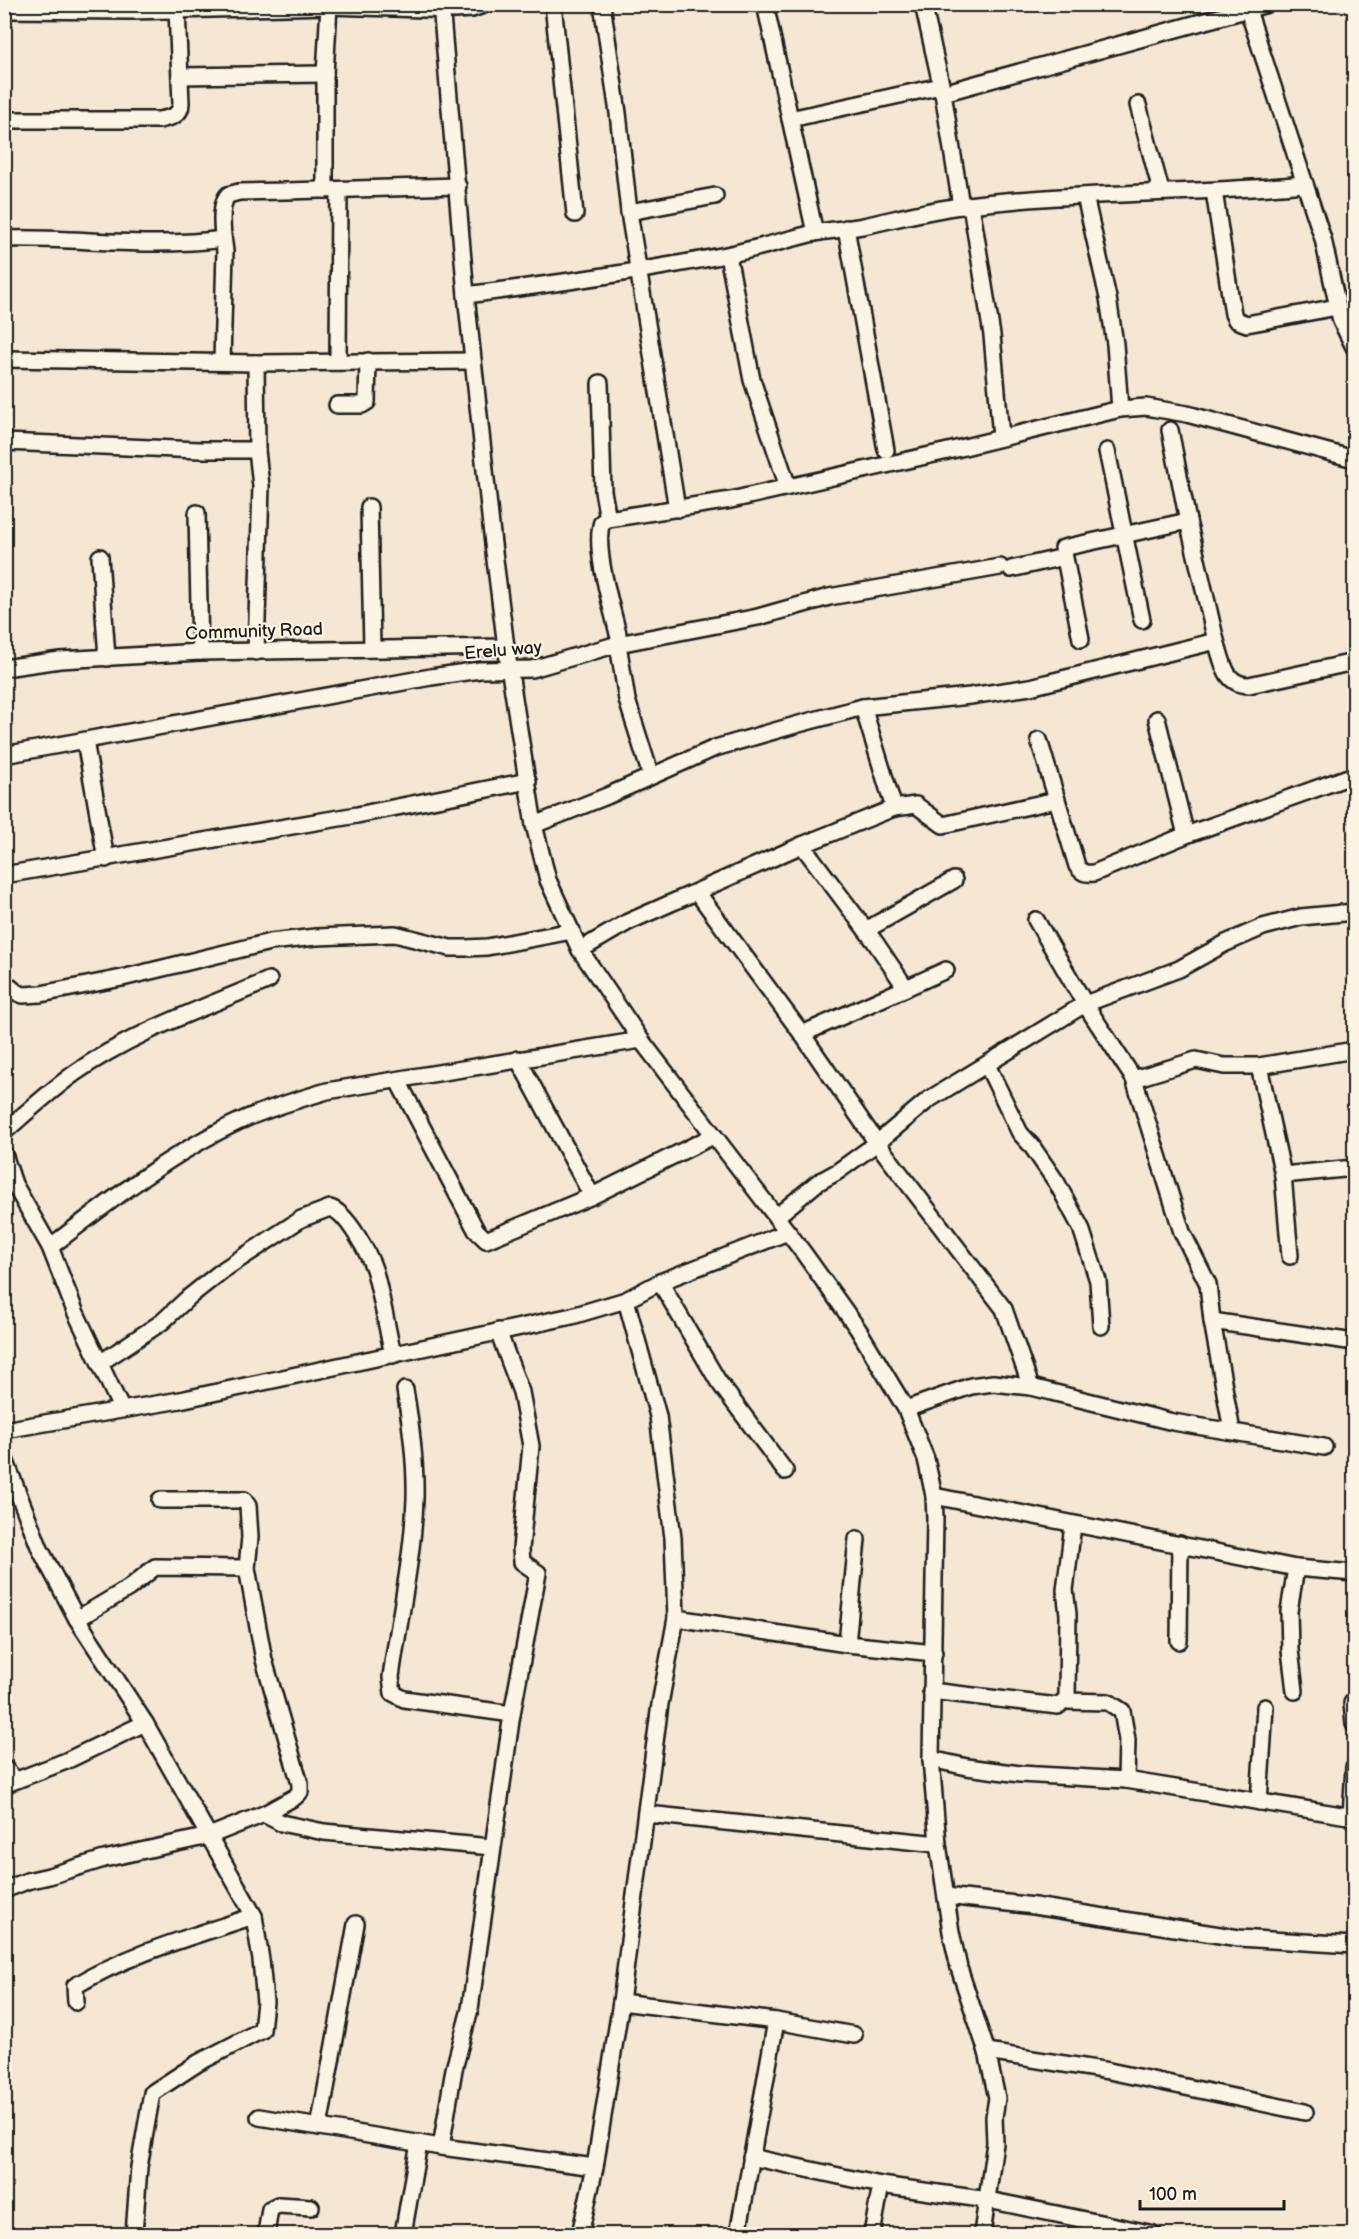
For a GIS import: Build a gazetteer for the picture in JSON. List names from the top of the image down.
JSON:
{
  "streets": {
    "street": ["Community Road", "Erelu way"]
  },
  "scale_bar": "100 m"
}
